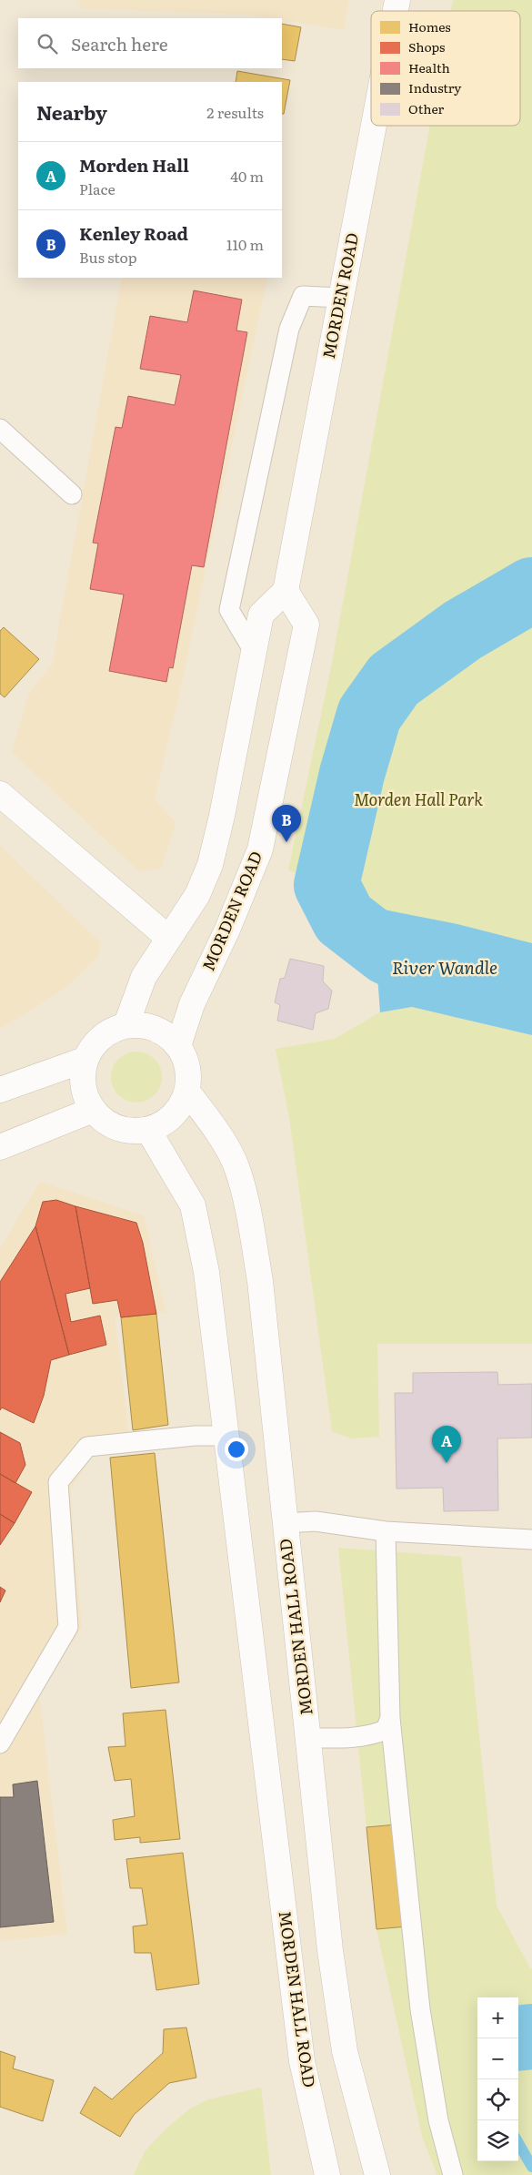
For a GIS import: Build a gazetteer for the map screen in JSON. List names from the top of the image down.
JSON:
{
  "streets": {
    "main road": ["MORDEN ROAD", "MORDEN HALL ROAD"]
  },
  "crossings": [
    ["MORDEN ROAD", "MORDEN HALL ROAD"]
  ],
  "water": ["River Wandle"],
  "parks": ["Morden Hall Park"],
  "legend": [
    "Homes",
    "Shops",
    "Health",
    "Industry",
    "Other"
  ],
  "page": {
    "search": "Search here",
    "heading": ["Nearby", "2 results"],
    "list": [
      {
        "mark": "A",
        "name": "Morden Hall",
        "note": "Place",
        "value": "40 m"
      },
      {
        "mark": "B",
        "name": "Kenley Road",
        "note": "Bus stop",
        "value": "110 m"
      }
    ],
    "pins": ["B", "A"],
    "map_buttons": ["+", "−"]
  }
}
